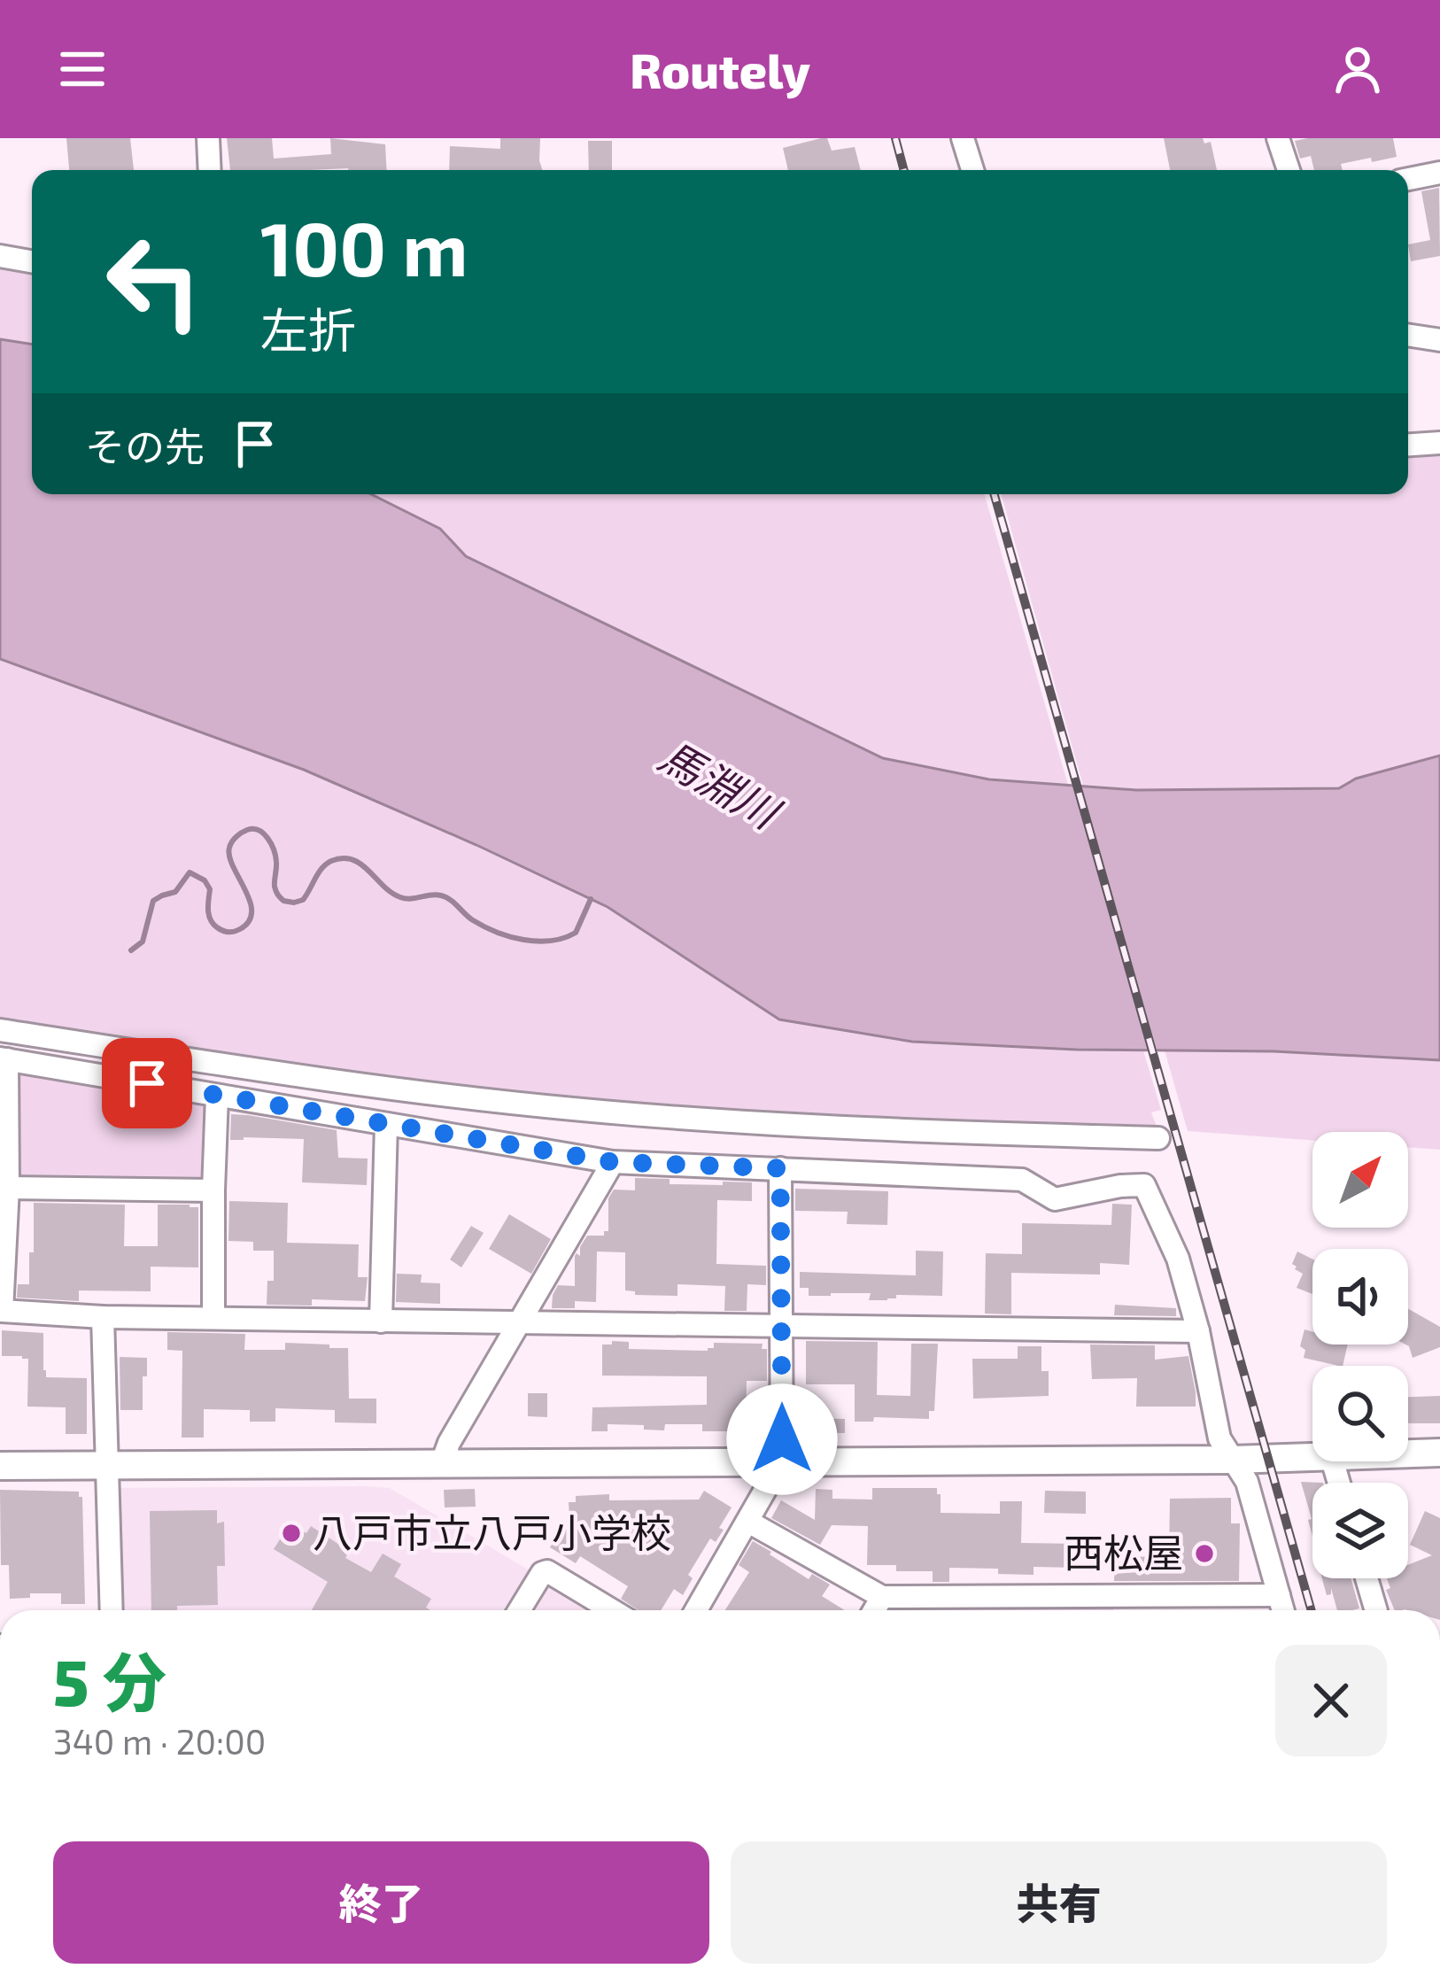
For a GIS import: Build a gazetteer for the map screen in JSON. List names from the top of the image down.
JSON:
{
  "water": ["馬淵川"],
  "places": ["八戸市立八戸小学校", "西松屋"],
  "north": "top right",
  "page": {
    "header": "Routely",
    "turn": ["100 m", "左折"],
    "then": "その先",
    "heading": ["5 分", "340 m · 20:00"],
    "buttons": ["終了", "共有"]
  }
}
